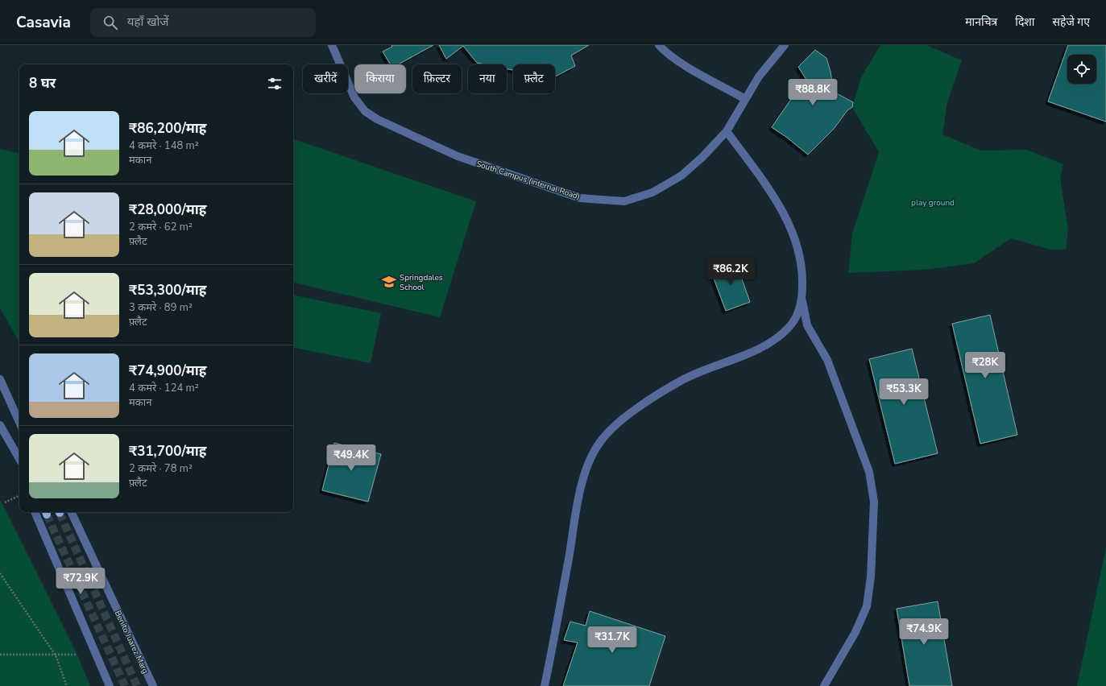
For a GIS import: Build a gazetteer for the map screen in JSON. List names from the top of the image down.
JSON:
{
  "streets": {
    "street": ["South Campus (internal Road)", "Benito Juarez Marg"]
  },
  "parks": ["play ground"],
  "places": {
    "school or university": ["Springdales School"]
  },
  "page": {
    "header": "Casavia",
    "search": "यहाँ खोजें",
    "nav": ["मानचित्र", "दिशा", "सहेजे गए"],
    "chip": [
      "खरीदें",
      "किराया",
      "फ़िल्टर",
      "नया",
      "फ़्लैट"
    ],
    "heading": "8 घर",
    "price": [
      "₹88.8K",
      "₹86.2K",
      "₹28K",
      "₹53.3K",
      "₹49.4K",
      "₹72.9K",
      "₹74.9K",
      "₹31.7K"
    ],
    "list": [
      {
        "name": "₹86,200/माह",
        "note": "4 कमरे · 148 m² · मकान"
      },
      {
        "name": "₹28,000/माह",
        "note": "2 कमरे · 62 m² · फ़्लैट"
      },
      {
        "name": "₹53,300/माह",
        "note": "3 कमरे · 89 m² · फ़्लैट"
      },
      {
        "name": "₹74,900/माह",
        "note": "4 कमरे · 124 m² · मकान"
      },
      {
        "name": "₹31,700/माह",
        "note": "2 कमरे · 78 m² · फ़्लैट"
      }
    ]
  }
}
